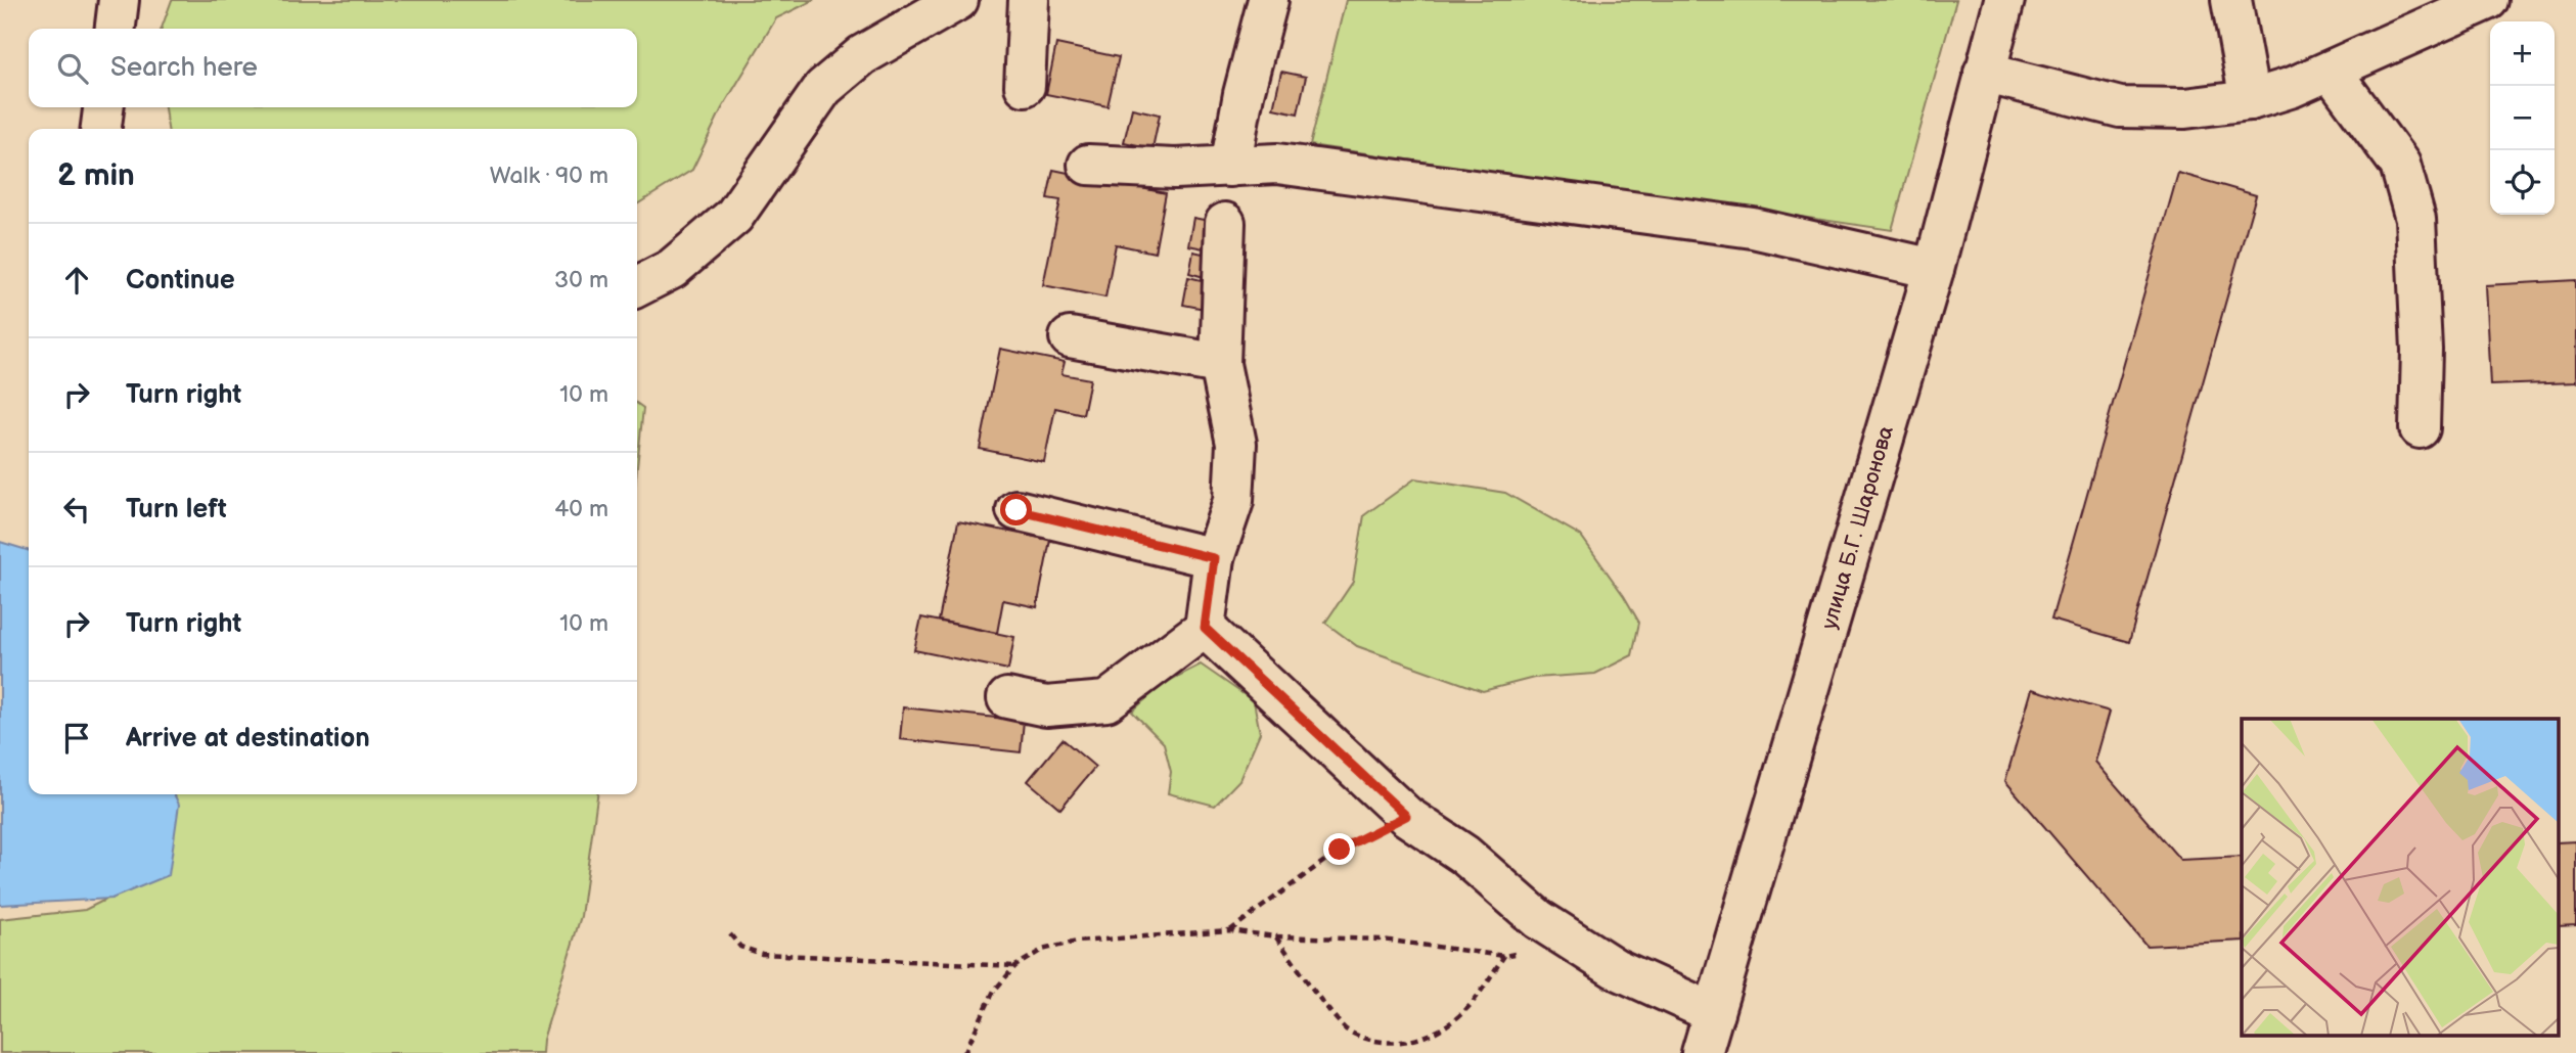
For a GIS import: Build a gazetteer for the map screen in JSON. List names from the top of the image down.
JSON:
{
  "streets": {
    "main road": ["улица Б.Г. Шаронова"]
  },
  "page": {
    "map_buttons": ["+", "−"],
    "search": "Search here",
    "heading": ["2 min", "Walk · 90 m"],
    "list": [
      ["Continue", "30 m"],
      ["Turn right", "10 m"],
      ["Turn left", "40 m"],
      ["Turn right", "10 m"],
      "Arrive at destination"
    ]
  }
}
